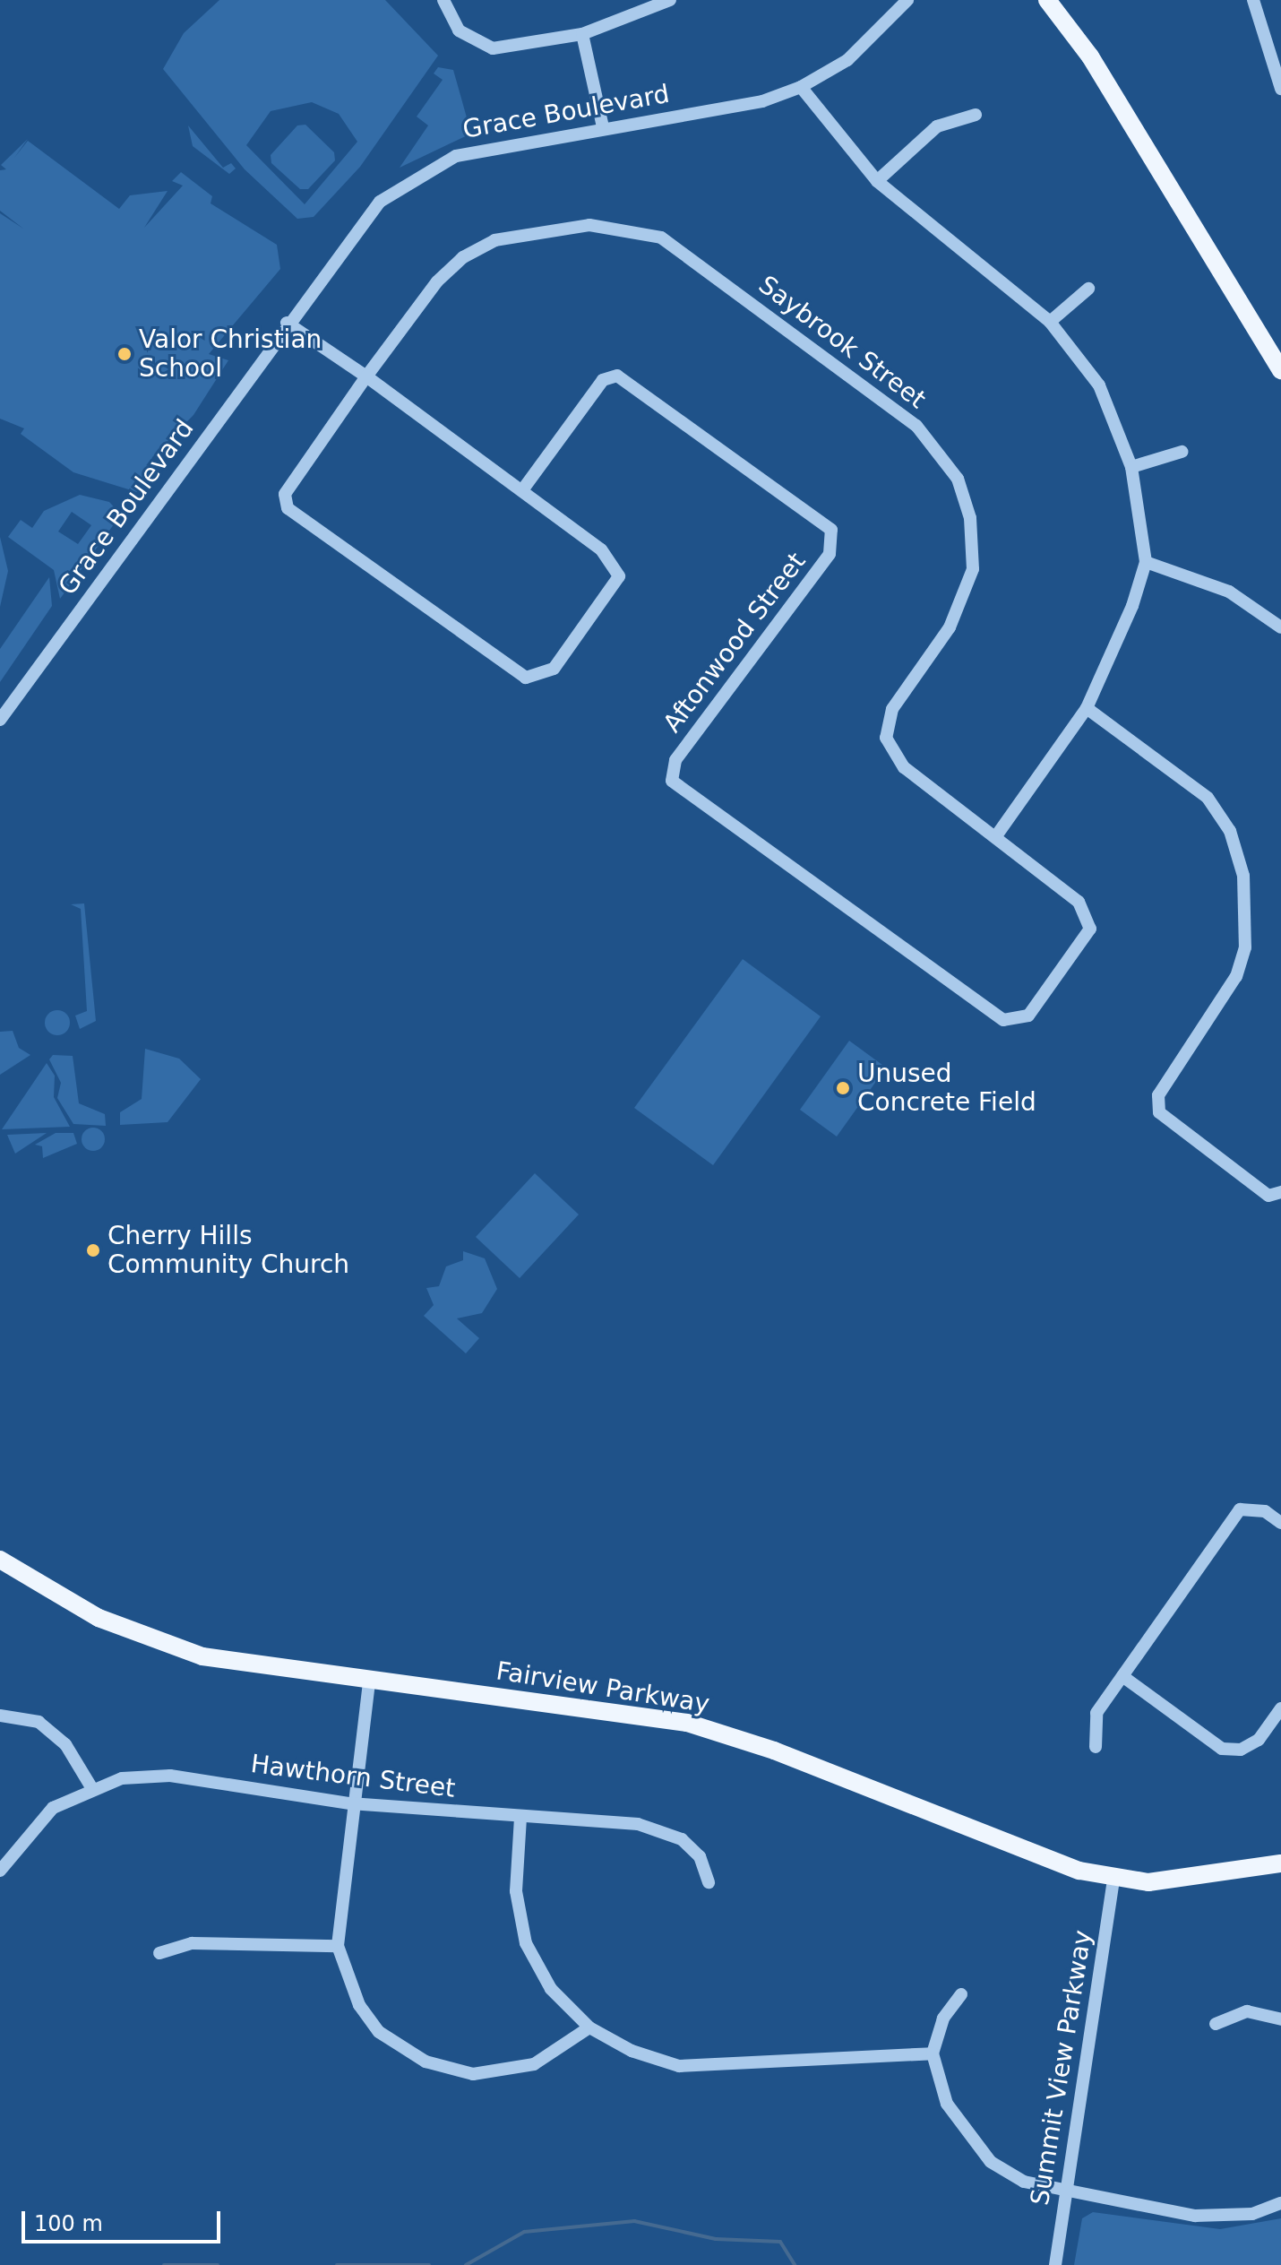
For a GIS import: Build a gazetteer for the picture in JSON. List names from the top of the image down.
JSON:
{
  "streets": {
    "main road": ["Fairview Parkway"],
    "street": [
      "Grace Boulevard",
      "Saybrook Street",
      "Aftonwood Street",
      "Hawthorn Street",
      "Summit View Parkway"
    ]
  },
  "crossings": [
    ["Saybrook Street", "Aftonwood Street"],
    ["Fairview Parkway", "Summit View Parkway"]
  ],
  "places": ["Valor Christian School", "Unused Concrete Field", "Cherry Hills Community Church"],
  "scale_bar": "100 m"
}
